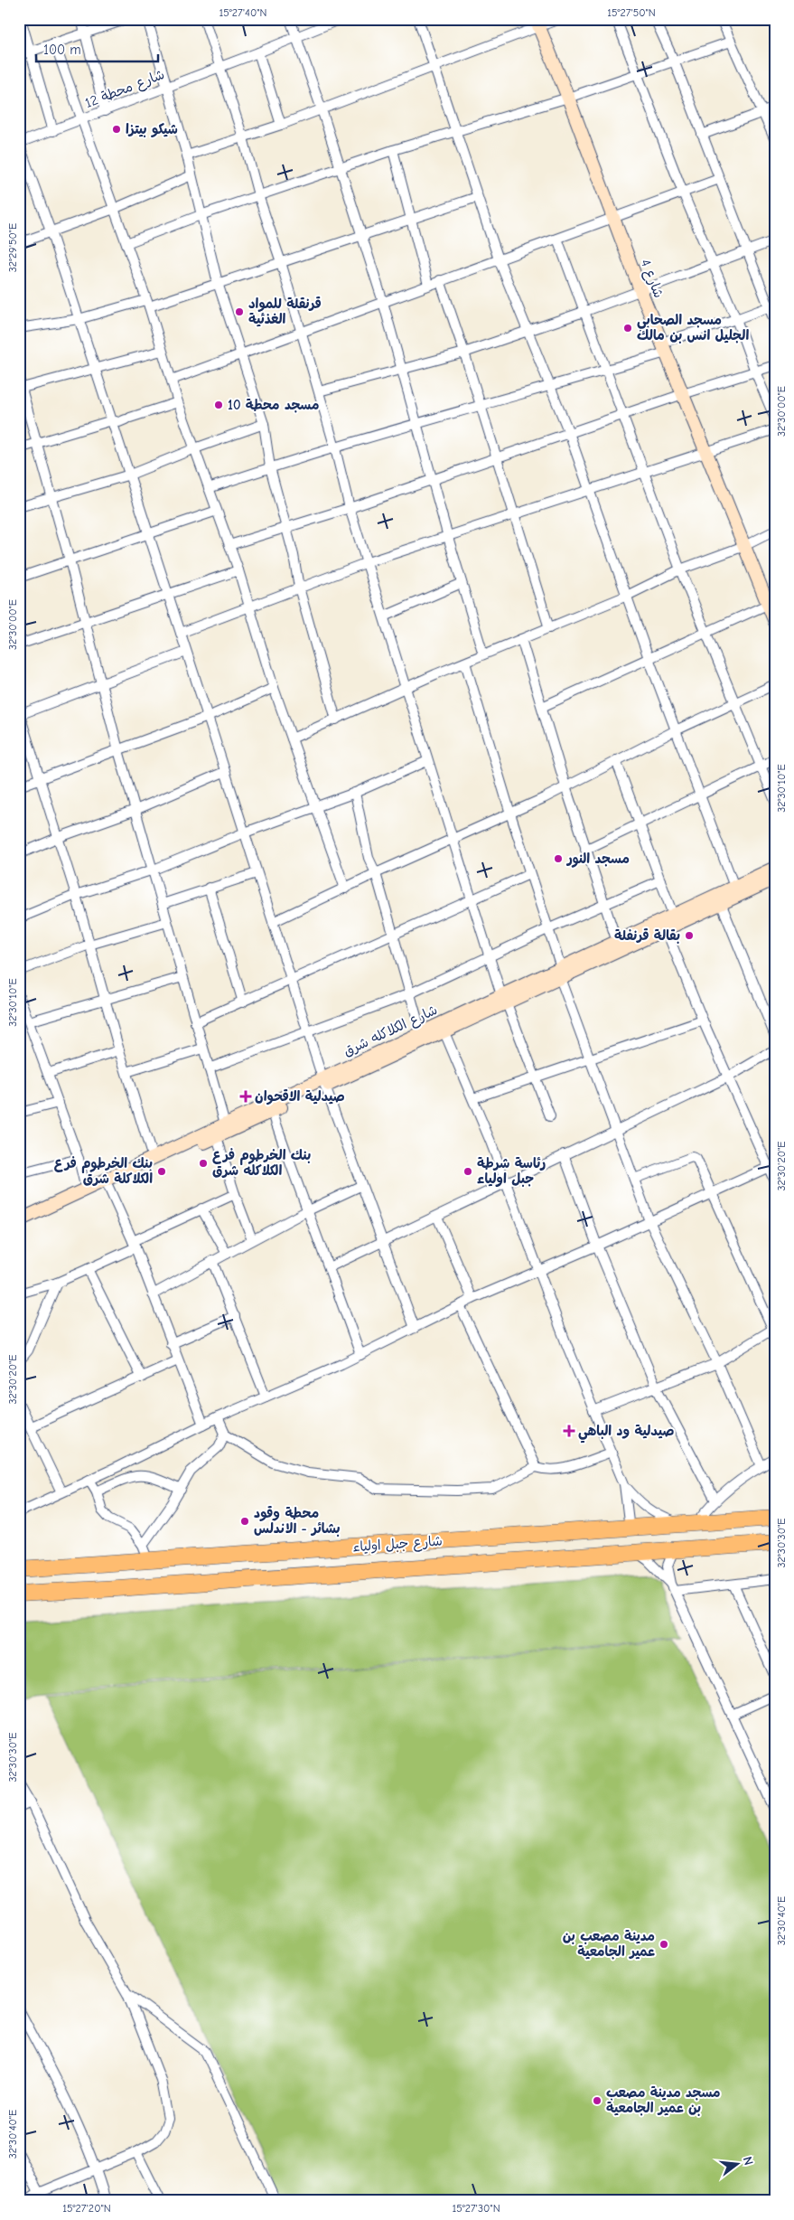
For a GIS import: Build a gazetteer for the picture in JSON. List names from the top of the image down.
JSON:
{
  "streets": {
    "highway": ["شارع جبل اولياء"],
    "street": ["شارع محطة 12", "شارع 4", "شارع الكلاكله شرق"]
  },
  "places": {
    "other": [
      "شيكو بيتزا",
      "قرنقلة للمواد الغذئية",
      "مسجد الصحابي الجليل انس بن مالك",
      "مسجد محطة 10",
      "مسجد النور",
      "بقالة قرنفلة",
      "بنك الخرطوم فرع الكلاكله شرق",
      "بنك الخرطوم فرع الكلاكلة شرق",
      "رئاسة شرطة جبل اولياء",
      "محطة وقود بشائر - الاندلس",
      "مدينة مصعب بن عمير الجامعية",
      "مسجد مدينة مصعب بن عمير الجامعية"
    ],
    "health": ["صيدلية الاقحوان", "صيدلية ود الباهي"]
  },
  "scale_bar": "100 m",
  "north": "right",
  "coordinates": [
    "15°27'40\"N",
    "15°27'50\"N",
    "32°29'50\"E",
    "32°30'00\"E",
    "32°30'10\"E",
    "32°30'20\"E",
    "32°30'30\"E",
    "32°30'40\"E",
    "15°27'20\"N",
    "15°27'30\"N"
  ]
}
